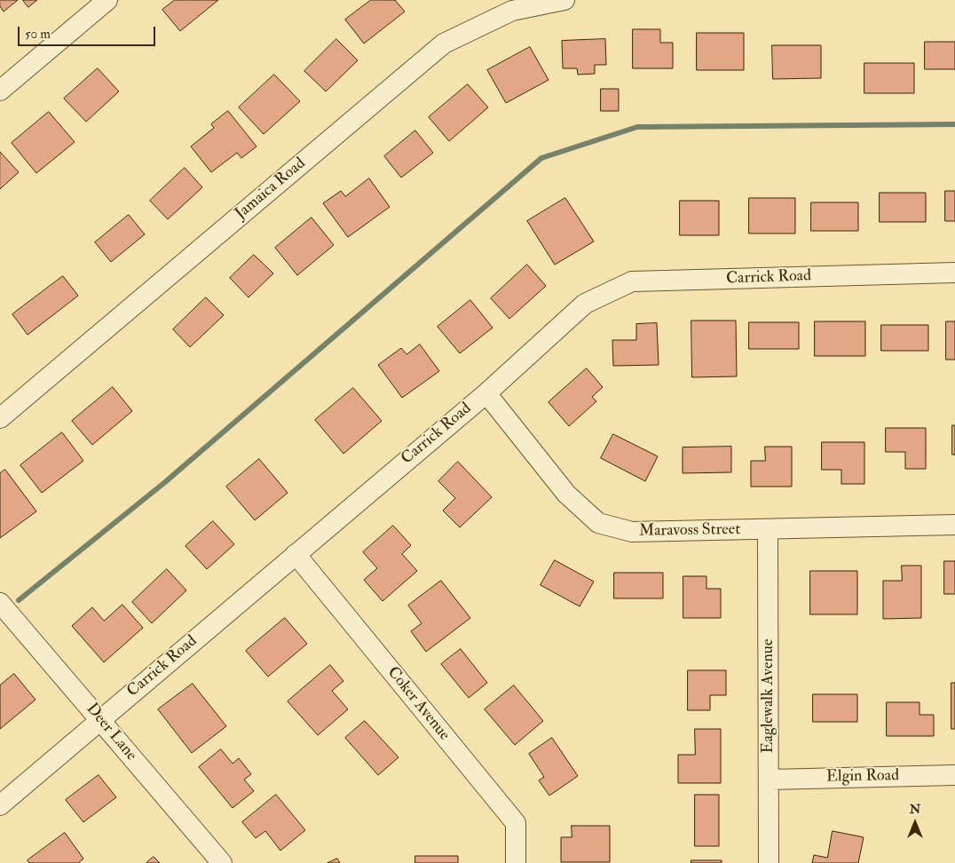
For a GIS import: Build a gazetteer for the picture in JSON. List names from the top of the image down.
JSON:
{
  "streets": {
    "street": [
      "Jamaica Road",
      "Carrick Road",
      "Maravoss Street",
      "Eaglewalk Avenue",
      "Coker Avenue",
      "Deer Lane",
      "Elgin Road"
    ]
  },
  "crossings": [
    ["Carrick Road", "Maravoss Street"],
    ["Carrick Road", "Coker Avenue"],
    ["Carrick Road", "Deer Lane"],
    ["Maravoss Street", "Eaglewalk Avenue"],
    ["Eaglewalk Avenue", "Elgin Road"]
  ],
  "scale_bar": "50 m",
  "north": "top"
}
